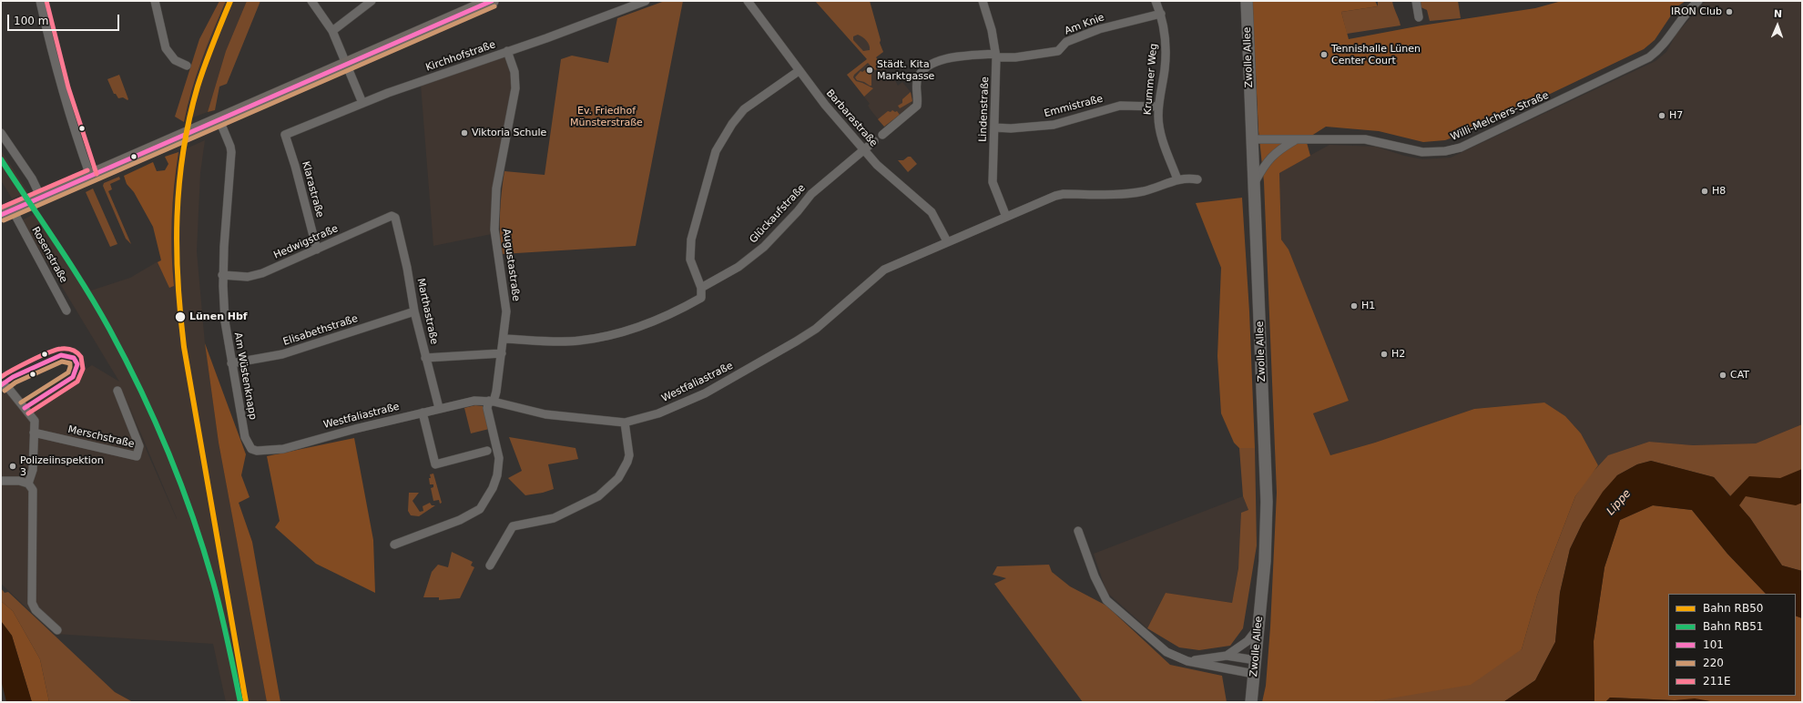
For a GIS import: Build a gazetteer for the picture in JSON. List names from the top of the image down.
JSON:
{
  "streets": {
    "street": [
      "Am Knie",
      "Kirchhofstraße",
      "Zwolle Allee",
      "Krummer Weg",
      "Emmistraße",
      "Lindenstraße",
      "Willi-Melchers-Straße",
      "Barbarastraße",
      "Klarastraße",
      "Glückaufstraße",
      "Hedwigstraße",
      "Rosenstraße",
      "Augustastraße",
      "Marthastraße",
      "Elisabethstraße",
      "Am Wüstenknapp",
      "Westfaliastraße",
      "Merschstraße"
    ]
  },
  "crossings": [
    ["Am Knie", "Krummer Weg"],
    ["Am Knie", "Lindenstraße"],
    ["Kirchhofstraße", "Klarastraße"],
    ["Kirchhofstraße", "Augustastraße"],
    ["Zwolle Allee", "Willi-Melchers-Straße"],
    ["Krummer Weg", "Emmistraße"],
    ["Emmistraße", "Lindenstraße"],
    ["Lindenstraße", "Westfaliastraße"],
    ["Barbarastraße", "Glückaufstraße"],
    ["Barbarastraße", "Westfaliastraße"],
    ["Klarastraße", "Hedwigstraße"],
    ["Hedwigstraße", "Marthastraße"],
    ["Hedwigstraße", "Am Wüstenknapp"],
    ["Augustastraße", "Westfaliastraße"],
    ["Marthastraße", "Elisabethstraße"],
    ["Marthastraße", "Westfaliastraße"],
    ["Elisabethstraße", "Am Wüstenknapp"],
    ["Am Wüstenknapp", "Westfaliastraße"]
  ],
  "water": ["Lippe"],
  "parks": ["Ev. Friedhof Münsterstraße"],
  "places": [
    "IRON Club",
    "Tennishalle Lünen Center Court",
    "Städt. Kita Marktgasse",
    "H7",
    "Viktoria Schule",
    "H8",
    "H1",
    "Lünen Hbf",
    "H2",
    "CAT",
    "Polizeiinspektion 3"
  ],
  "lines": [
    "rail line RB50",
    "transit line 101",
    "transit line 211E",
    "transit line 220",
    "rail line RB51"
  ],
  "legend": [
    "Bahn RB50",
    "Bahn RB51",
    "101",
    "220",
    "211E"
  ],
  "scale_bar": "100 m",
  "north": "top"
}
